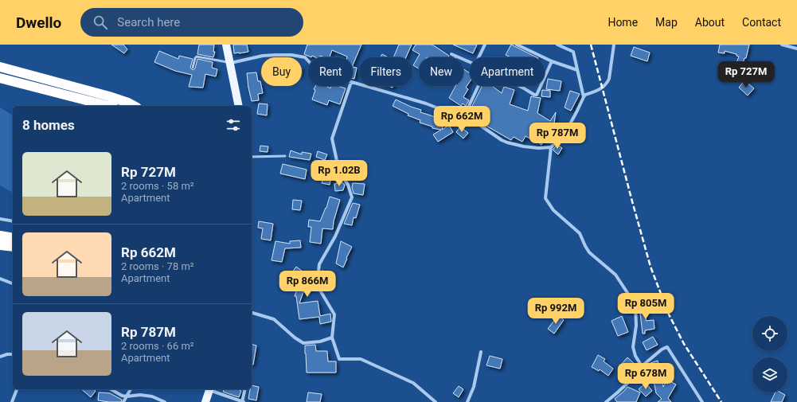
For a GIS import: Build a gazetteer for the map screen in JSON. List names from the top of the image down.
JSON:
{
  "page": {
    "header": "Dwello",
    "search": "Search here",
    "nav": [
      "Home",
      "Map",
      "About",
      "Contact"
    ],
    "chip": [
      "Buy",
      "Rent",
      "Filters",
      "New",
      "Apartment"
    ],
    "price": [
      "Rp 727M",
      "Rp 662M",
      "Rp 787M",
      "Rp 1.02B",
      "Rp 866M",
      "Rp 805M",
      "Rp 992M",
      "Rp 678M"
    ],
    "heading": "8 homes",
    "list": [
      {
        "name": "Rp 727M",
        "note": "2 rooms · 58 m² · Apartment"
      },
      {
        "name": "Rp 662M",
        "note": "2 rooms · 78 m² · Apartment"
      },
      {
        "name": "Rp 787M",
        "note": "2 rooms · 66 m² · Apartment"
      }
    ]
  }
}
